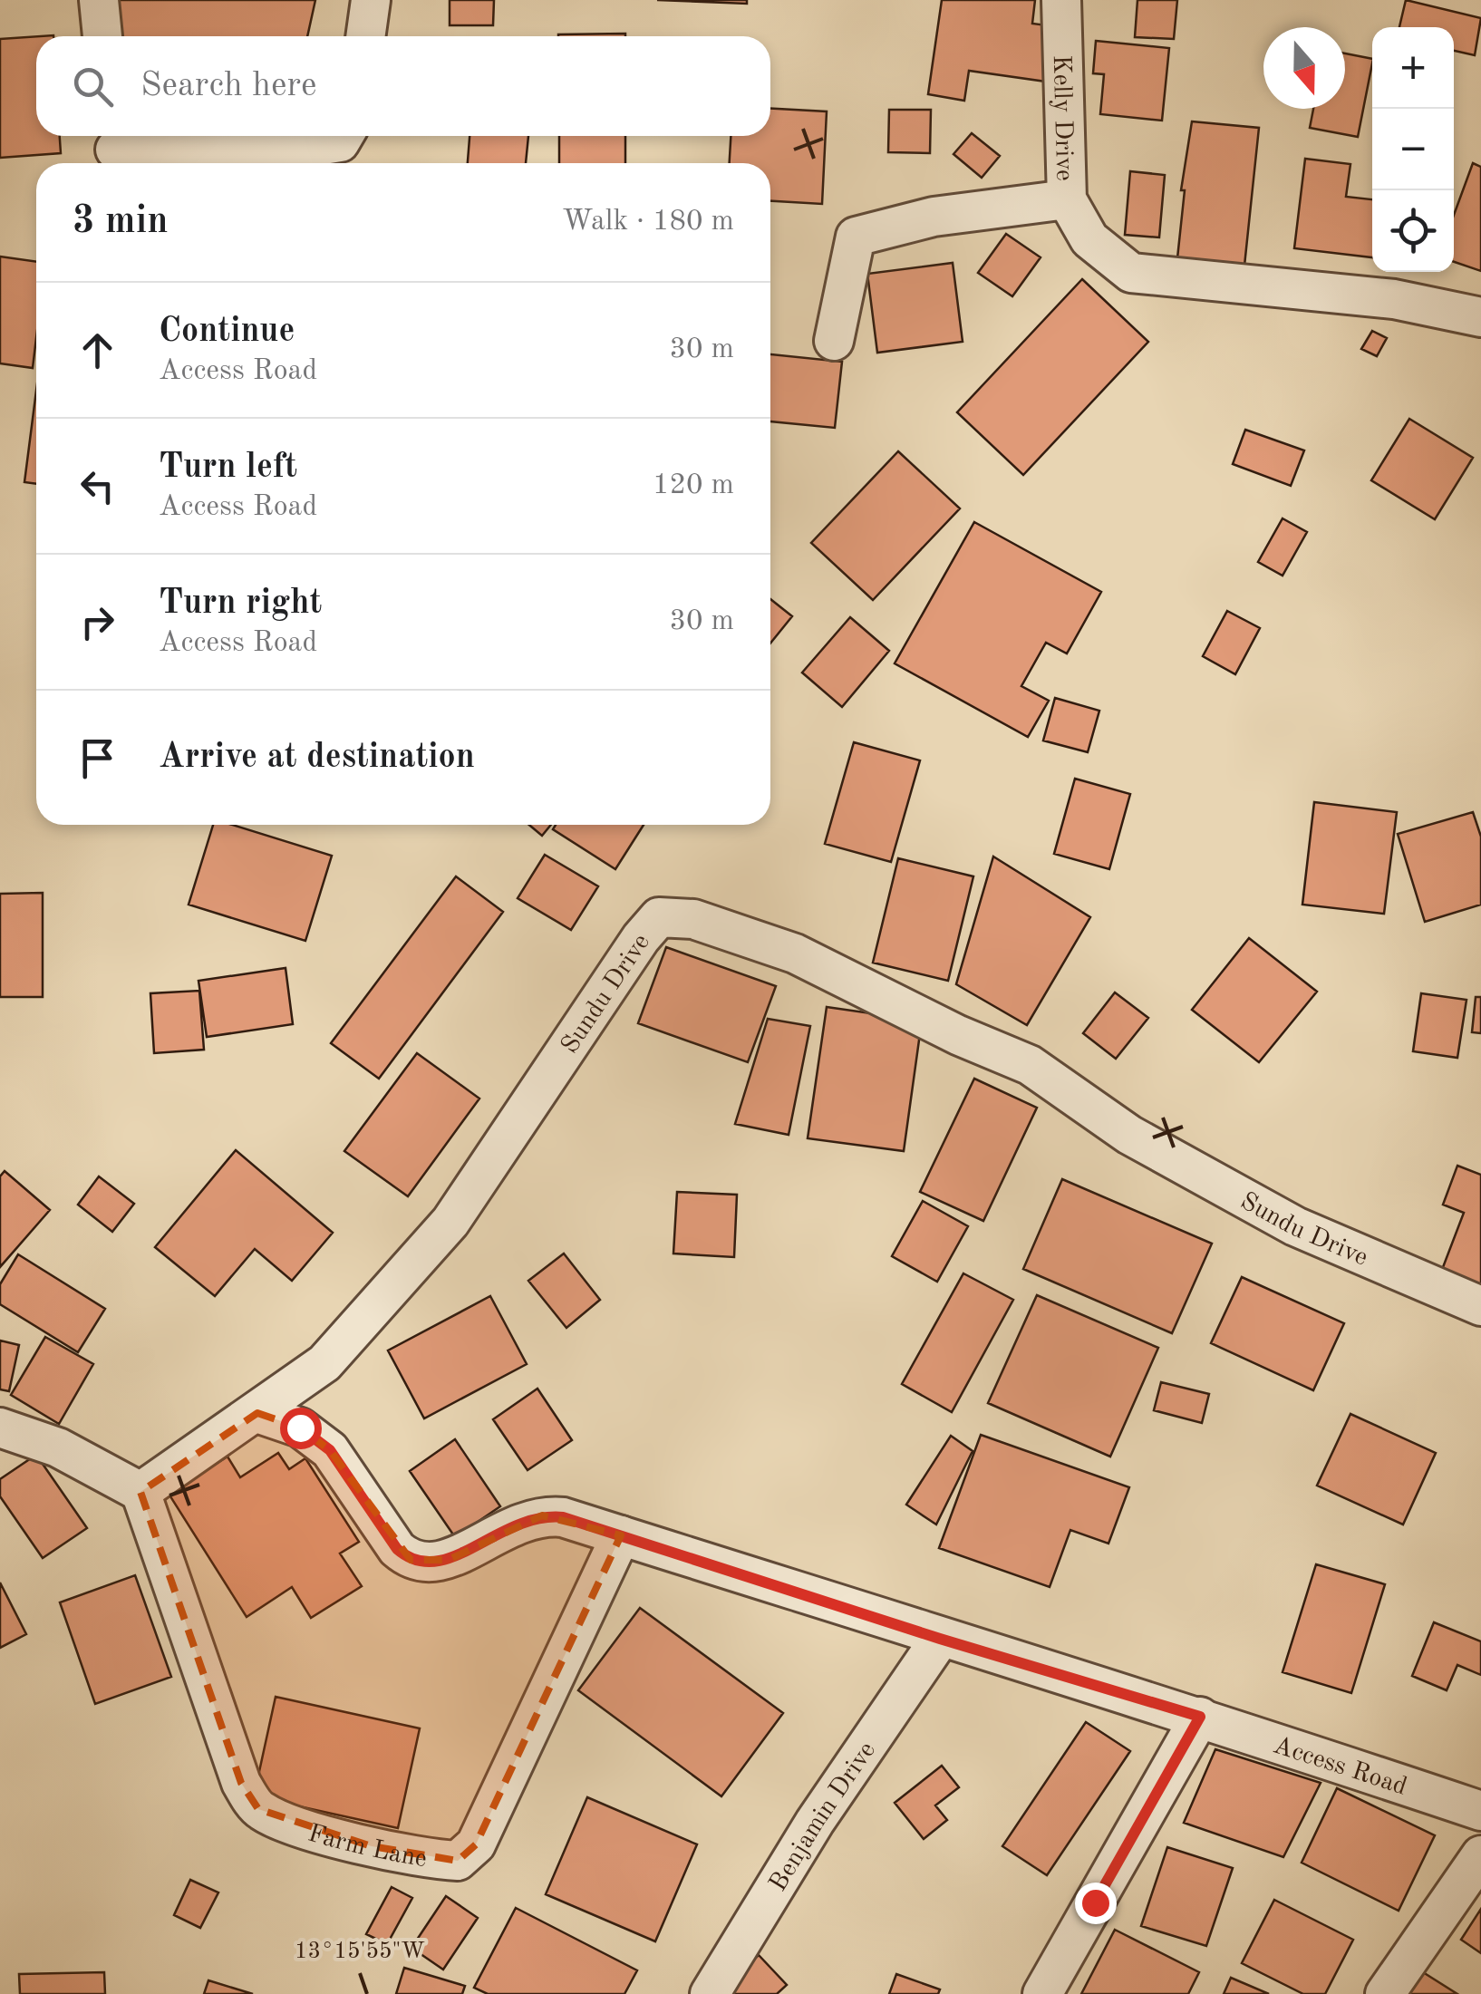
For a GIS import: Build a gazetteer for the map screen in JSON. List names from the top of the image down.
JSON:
{
  "streets": {
    "street": [
      "Kelly Drive",
      "Sundu Drive",
      "Access Road",
      "Benjamin Drive",
      "Farm Lane"
    ]
  },
  "crossings": [
    ["Sundu Drive", "Access Road"],
    ["Sundu Drive", "Farm Lane"],
    ["Access Road", "Benjamin Drive"],
    ["Access Road", "Farm Lane"]
  ],
  "north": "bottom",
  "page": {
    "map_buttons": ["+", "−"],
    "search": "Search here",
    "heading": ["3 min", "Walk · 180 m"],
    "list": [
      ["Continue", "Access Road", "30 m"],
      ["Turn left", "Access Road", "120 m"],
      ["Turn right", "Access Road", "30 m"],
      "Arrive at destination"
    ]
  },
  "coordinates": ["13°15'55\"W"]
}
